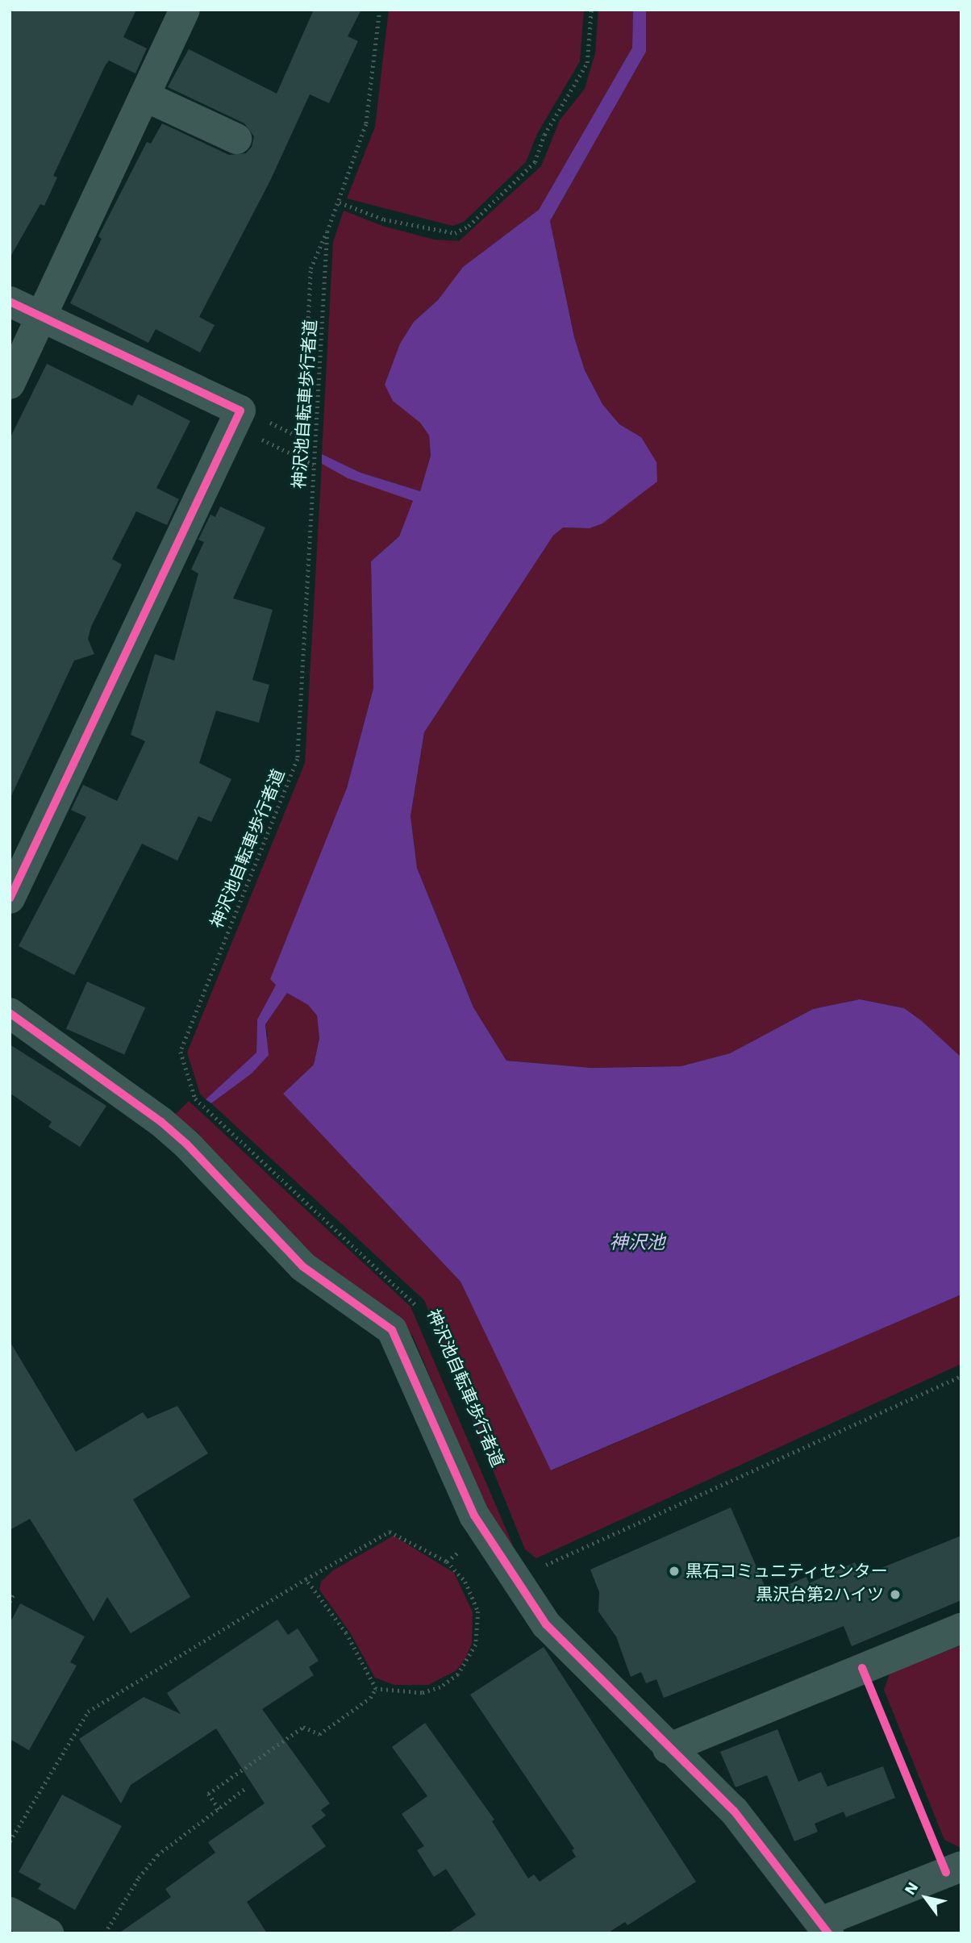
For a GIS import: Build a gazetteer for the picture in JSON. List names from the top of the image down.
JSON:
{
  "streets": {
    "path": ["神沢池自転車歩行者道"]
  },
  "water": ["神沢池"],
  "places": ["黒石コミュニティセンター", "黒沢台第2ハイツ"],
  "north": "top left"
}
